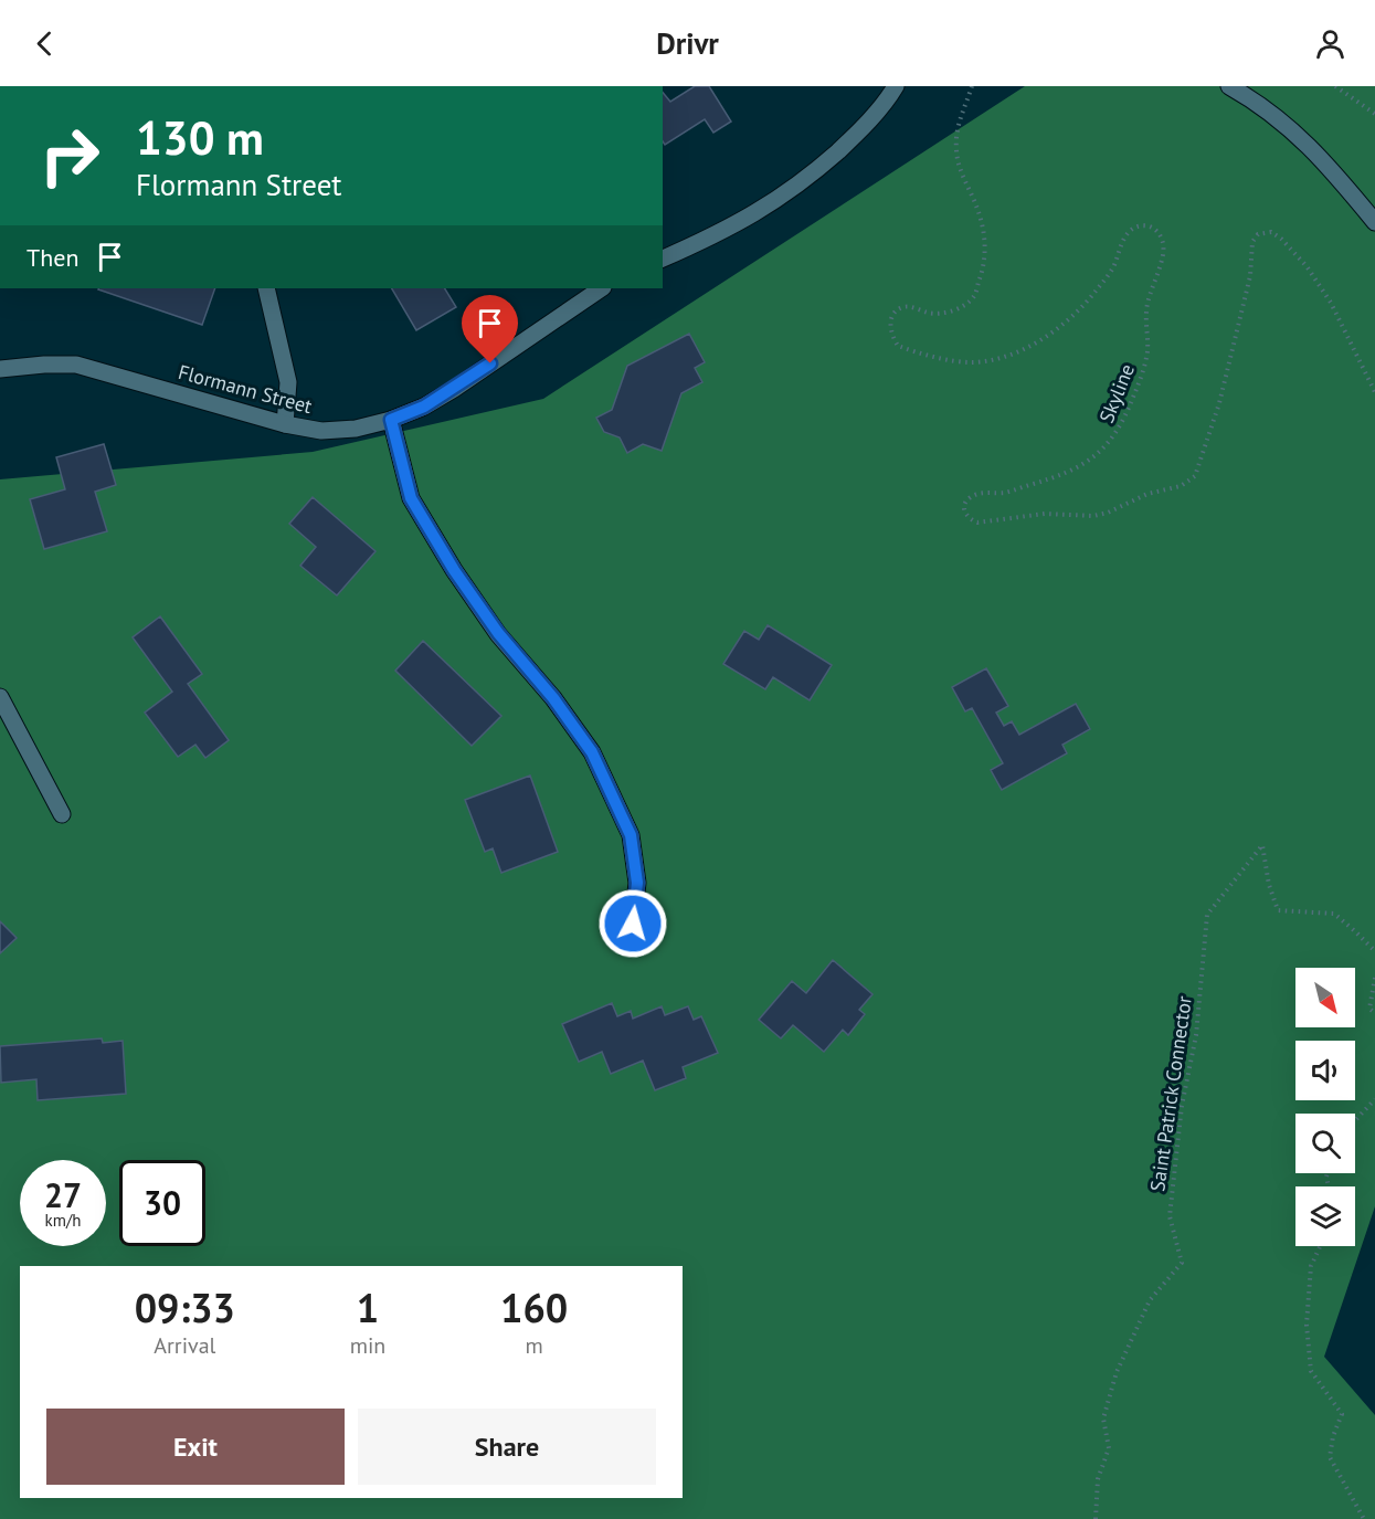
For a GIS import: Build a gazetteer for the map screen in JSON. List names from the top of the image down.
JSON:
{
  "streets": {
    "street": ["Flormann Street"],
    "path": ["Skyline", "Saint Patrick Connector"]
  },
  "north": "bottom right",
  "page": {
    "header": "Drivr",
    "turn": ["130 m", "Flormann Street"],
    "then": "Then",
    "speed": "27 km/h",
    "limit": "30",
    "eta": [
      "09:33",
      "Arrival",
      "1",
      "min",
      "160",
      "m"
    ],
    "buttons": ["Exit", "Share"]
  }
}
